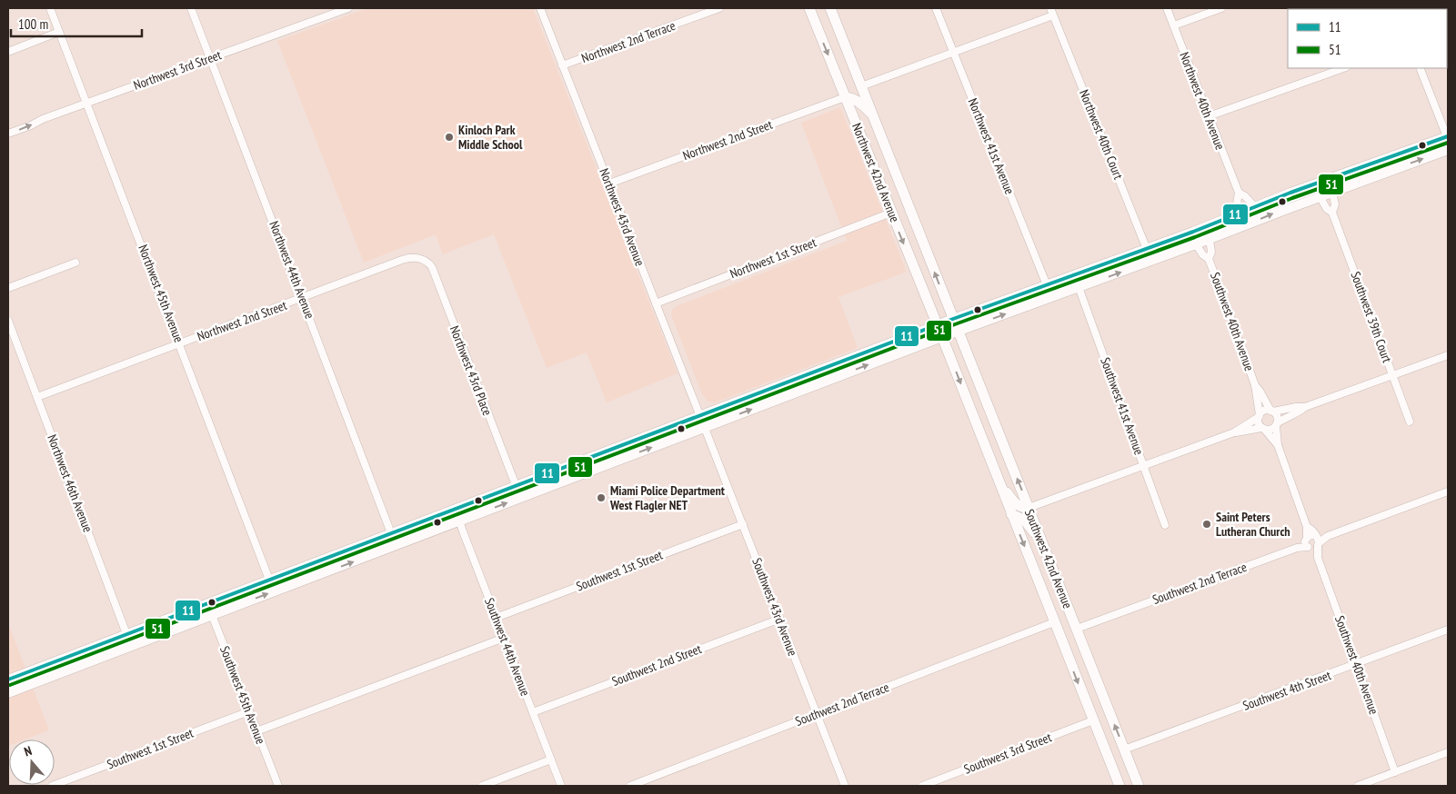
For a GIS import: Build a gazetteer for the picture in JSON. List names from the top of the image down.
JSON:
{
  "streets": {
    "main road": ["Northwest 42nd Avenue", "Southwest 42nd Avenue"],
    "street": [
      "Northwest 2nd Terrace",
      "Northwest 3rd Street",
      "Northwest 40th Avenue",
      "Northwest 40th Court",
      "Northwest 2nd Street",
      "Northwest 41st Avenue",
      "Northwest 43rd Avenue",
      "Northwest 1st Street",
      "Northwest 44th Avenue",
      "Northwest 45th Avenue",
      "Southwest 39th Court",
      "Southwest 40th Avenue",
      "Northwest 43rd Place",
      "Southwest 41st Avenue",
      "Northwest 46th Avenue",
      "Southwest 1st Street",
      "Southwest 2nd Terrace",
      "Southwest 43rd Avenue",
      "Southwest 44th Avenue",
      "Southwest 2nd Street",
      "Southwest 4th Street",
      "Southwest 45th Avenue",
      "Southwest 3rd Street"
    ]
  },
  "crossings": [
    ["Northwest 2nd Terrace", "Northwest 43rd Avenue"],
    ["Northwest 3rd Street", "Northwest 44th Avenue"],
    ["Northwest 3rd Street", "Northwest 45th Avenue"],
    ["Northwest 2nd Street", "Northwest 42nd Avenue"],
    ["Northwest 2nd Street", "Northwest 43rd Avenue"],
    ["Northwest 2nd Street", "Northwest 44th Avenue"],
    ["Northwest 2nd Street", "Northwest 45th Avenue"],
    ["Northwest 2nd Street", "Northwest 43rd Place"],
    ["Northwest 2nd Street", "Northwest 46th Avenue"],
    ["Northwest 42nd Avenue", "Northwest 1st Street"],
    ["Northwest 42nd Avenue", "Southwest 42nd Avenue"],
    ["Northwest 43rd Avenue", "Northwest 1st Street"],
    ["Northwest 43rd Avenue", "Southwest 43rd Avenue"],
    ["Southwest 40th Avenue", "Southwest 2nd Terrace"],
    ["Southwest 40th Avenue", "Southwest 4th Street"],
    ["Southwest 42nd Avenue", "Southwest 2nd Terrace"],
    ["Southwest 42nd Avenue", "Southwest 4th Street"],
    ["Southwest 42nd Avenue", "Southwest 3rd Street"],
    ["Southwest 1st Street", "Southwest 43rd Avenue"],
    ["Southwest 1st Street", "Southwest 44th Avenue"],
    ["Southwest 1st Street", "Southwest 45th Avenue"],
    ["Southwest 2nd Terrace", "Southwest 43rd Avenue"],
    ["Southwest 43rd Avenue", "Southwest 2nd Street"],
    ["Southwest 44th Avenue", "Southwest 2nd Street"]
  ],
  "places": ["Kinloch Park Middle School", "Miami Police Department West Flagler NET", "Saint Peters Lutheran Church"],
  "lines": ["transit line 11", "transit line 51"],
  "legend": ["11", "51"],
  "scale_bar": "100 m",
  "north": "top"
}
